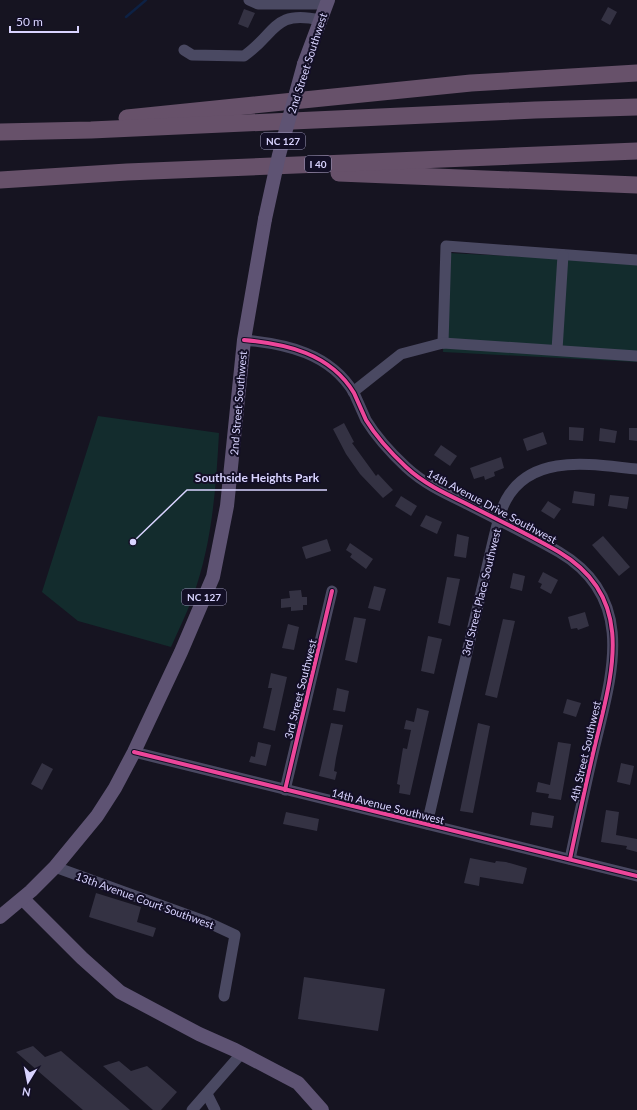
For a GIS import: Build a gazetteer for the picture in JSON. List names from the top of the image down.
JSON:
{
  "streets": {
    "highway": ["I 40"],
    "main road": ["2nd Street Southwest", "NC 127"],
    "street": [
      "14th Avenue Drive Southwest",
      "3rd Street Place Southwest",
      "3rd Street Southwest",
      "4th Street Southwest",
      "14th Avenue Southwest",
      "13th Avenue Court Southwest"
    ]
  },
  "crossings": [
    ["2nd Street Southwest", "14th Avenue Drive Southwest"],
    ["2nd Street Southwest", "14th Avenue Southwest"],
    ["2nd Street Southwest", "13th Avenue Court Southwest"],
    ["14th Avenue Drive Southwest", "3rd Street Place Southwest"],
    ["14th Avenue Drive Southwest", "4th Street Southwest"],
    ["3rd Street Place Southwest", "14th Avenue Southwest"],
    ["3rd Street Southwest", "14th Avenue Southwest"],
    ["4th Street Southwest", "14th Avenue Southwest"]
  ],
  "places": ["Southside Heights Park"],
  "scale_bar": "50 m",
  "north": "bottom"
}
